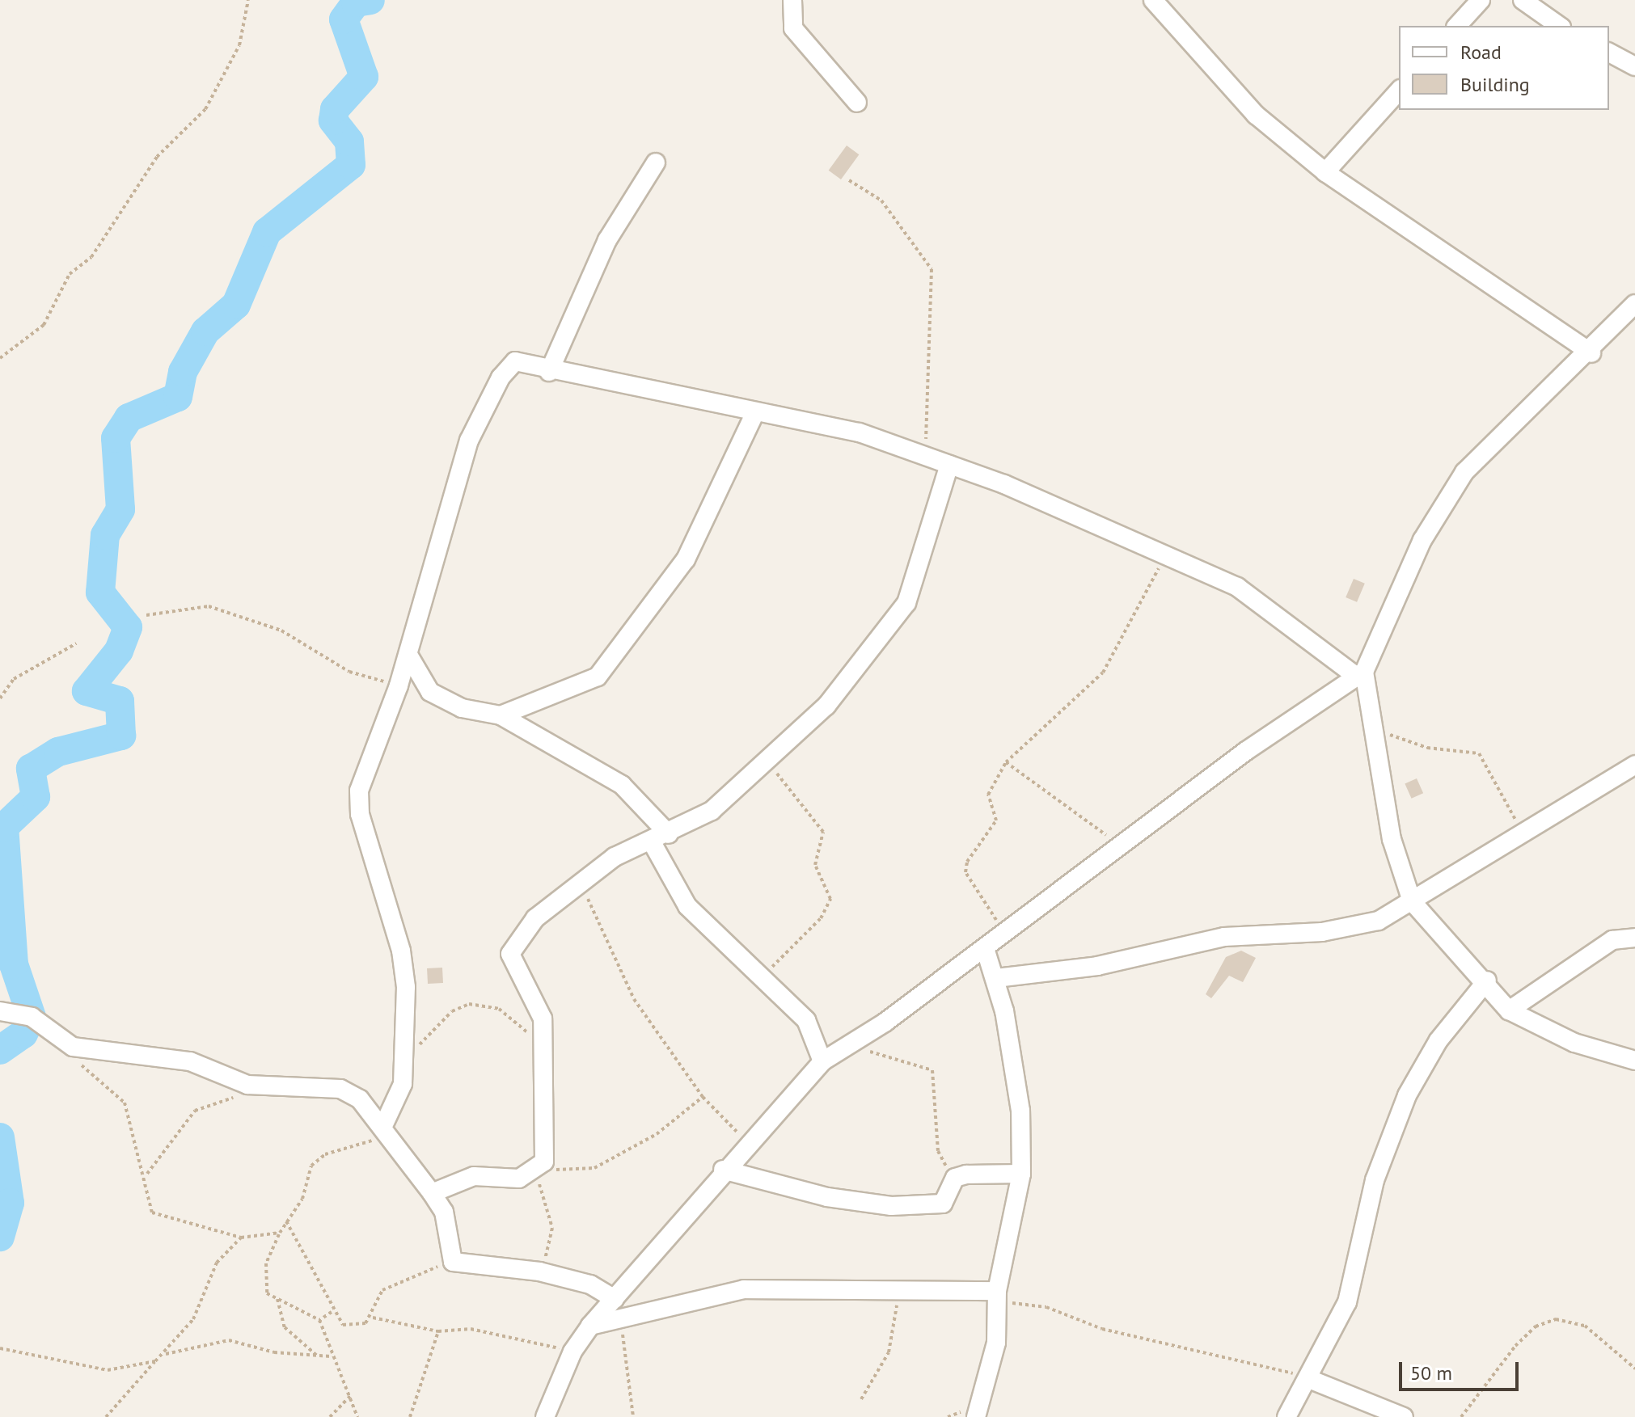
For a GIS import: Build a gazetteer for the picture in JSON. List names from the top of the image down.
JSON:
{
  "legend": ["Road", "Building"],
  "scale_bar": "50 m"
}
